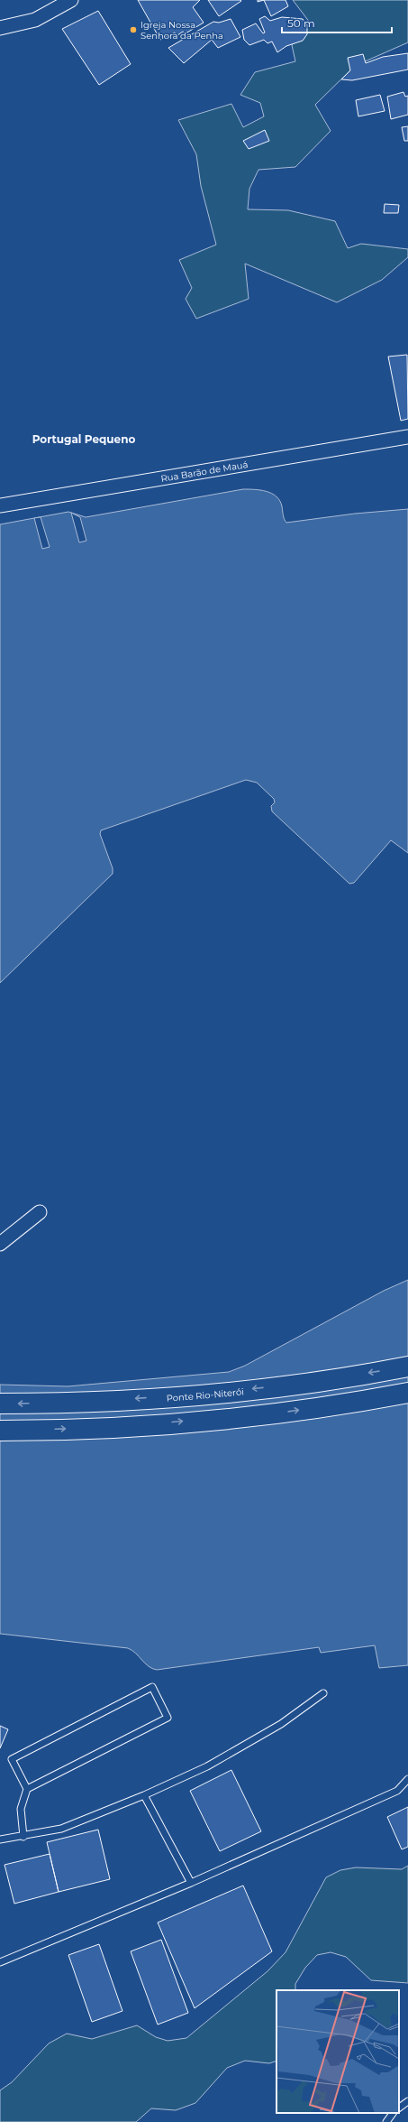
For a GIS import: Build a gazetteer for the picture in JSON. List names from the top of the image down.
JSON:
{
  "streets": {
    "highway": ["Ponte Rio-Niterói"],
    "street": ["Rua Barão de Mauá"]
  },
  "districts": ["Portugal Pequeno"],
  "places": ["Igreja Nossa Senhora da Penha"],
  "scale_bar": "50 m"
}
